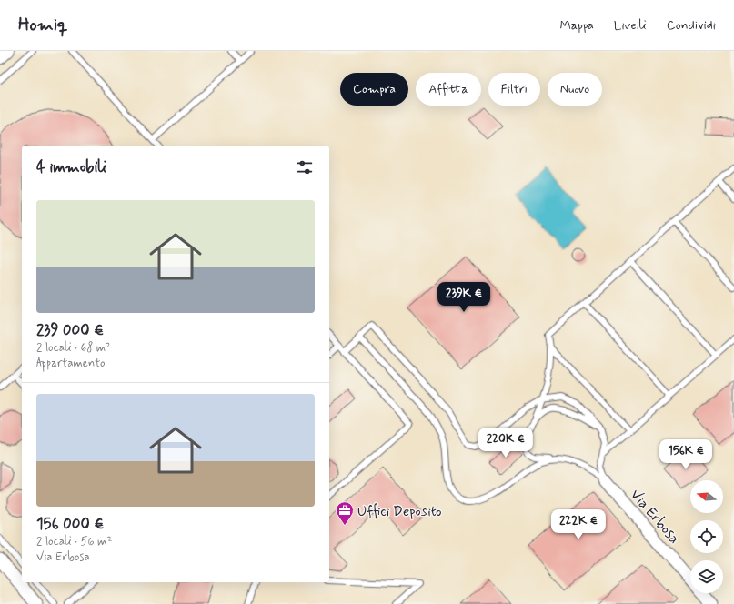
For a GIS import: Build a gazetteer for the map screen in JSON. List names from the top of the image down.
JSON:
{
  "streets": {
    "street": ["Via Erbosa"]
  },
  "places": {
    "office": ["Uffici Deposito"]
  },
  "north": "left",
  "page": {
    "header": "Homiq",
    "nav": ["Mappa", "Livelli", "Condividi"],
    "chip": [
      "Compra",
      "Affitta",
      "Filtri",
      "Nuovo"
    ],
    "heading": "4 immobili",
    "list": [
      {
        "name": "239 000 €",
        "note": "2 locali · 68 m² · Appartamento"
      },
      {
        "name": "156 000 €",
        "note": "2 locali · 56 m² · Via Erbosa"
      }
    ],
    "price": [
      "239K €",
      "220K €",
      "156K €",
      "222K €"
    ]
  }
}
